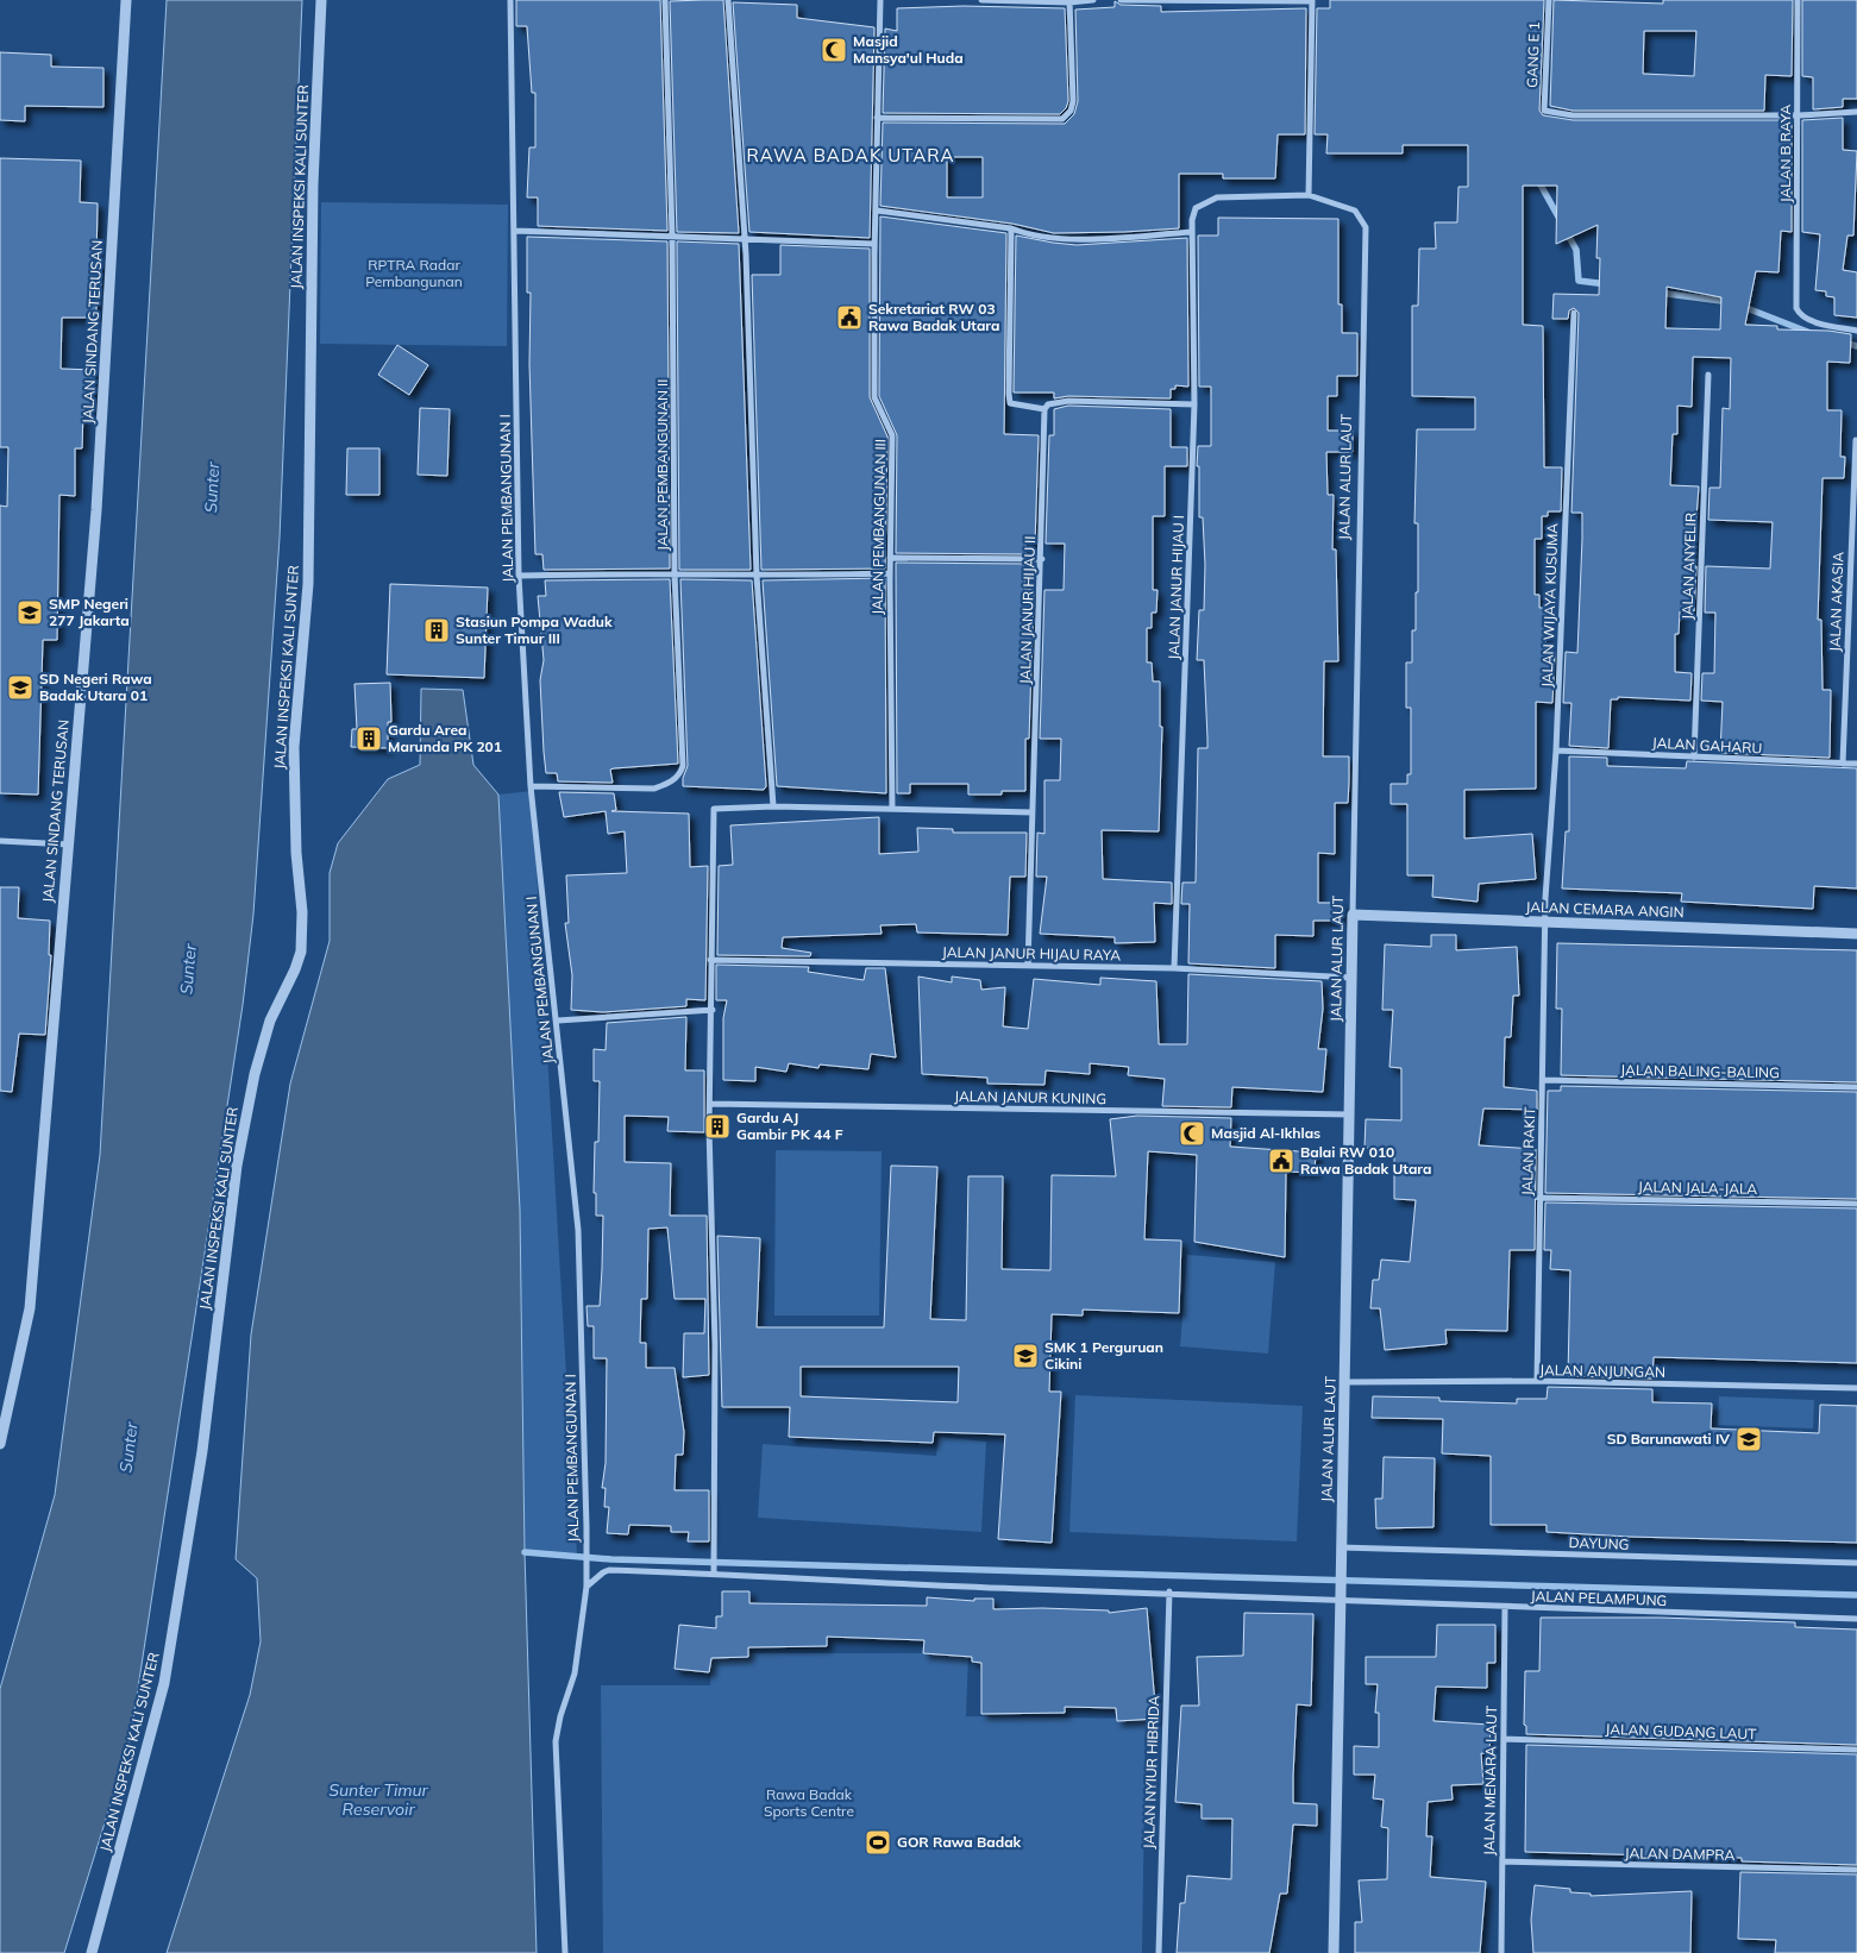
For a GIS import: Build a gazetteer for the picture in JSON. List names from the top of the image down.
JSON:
{
  "streets": {
    "street": [
      "GANG E 1",
      "JALAN B RAYA",
      "JALAN INSPEKSI KALI SUNTER",
      "JALAN SINDANG TERUSAN",
      "JALAN PEMBANGUNAN II",
      "JALAN ALUR LAUT",
      "JALAN PEMBANGUNAN I",
      "JALAN PEMBANGUNAN III",
      "JALAN ANYELIR",
      "JALAN JANUR HIJAU I",
      "JALAN AKASIA",
      "JALAN WIJAYA KUSUMA",
      "JALAN JANUR HIJAU II",
      "JALAN GAHARU",
      "JALAN CEMARA ANGIN",
      "JALAN JANUR HIJAU RAYA",
      "JALAN BALING-BALING",
      "JALAN JANUR KUNING",
      "JALAN RAKIT",
      "JALAN JALA-JALA",
      "JALAN ANJUNGAN",
      "DAYUNG",
      "JALAN PELAMPUNG",
      "JALAN GUDANG LAUT",
      "JALAN NYIUR HIBRIDA",
      "JALAN MENARA LAUT",
      "JALAN DAMPRA"
    ]
  },
  "crossings": [
    ["GANG E 1", "JALAN B RAYA"],
    ["JALAN PEMBANGUNAN II", "JALAN PEMBANGUNAN I"],
    ["JALAN ALUR LAUT", "JALAN JANUR HIJAU I"],
    ["JALAN ALUR LAUT", "JALAN CEMARA ANGIN"],
    ["JALAN ALUR LAUT", "JALAN JANUR HIJAU RAYA"],
    ["JALAN ALUR LAUT", "JALAN JANUR KUNING"],
    ["JALAN ALUR LAUT", "JALAN ANJUNGAN"],
    ["JALAN ALUR LAUT", "DAYUNG"],
    ["JALAN ALUR LAUT", "JALAN PELAMPUNG"],
    ["JALAN PEMBANGUNAN I", "JALAN PELAMPUNG"],
    ["JALAN ANYELIR", "JALAN GAHARU"],
    ["JALAN JANUR HIJAU I", "JALAN JANUR HIJAU RAYA"],
    ["JALAN AKASIA", "JALAN GAHARU"],
    ["JALAN WIJAYA KUSUMA", "JALAN GAHARU"],
    ["JALAN WIJAYA KUSUMA", "JALAN CEMARA ANGIN"],
    ["JALAN WIJAYA KUSUMA", "JALAN RAKIT"],
    ["JALAN JANUR HIJAU II", "JALAN JANUR HIJAU RAYA"],
    ["JALAN CEMARA ANGIN", "JALAN RAKIT"],
    ["JALAN BALING-BALING", "JALAN RAKIT"],
    ["JALAN RAKIT", "JALAN JALA-JALA"],
    ["JALAN RAKIT", "JALAN ANJUNGAN"],
    ["JALAN PELAMPUNG", "JALAN NYIUR HIBRIDA"],
    ["JALAN PELAMPUNG", "JALAN MENARA LAUT"],
    ["JALAN GUDANG LAUT", "JALAN MENARA LAUT"],
    ["JALAN MENARA LAUT", "JALAN DAMPRA"]
  ],
  "districts": ["RAWA BADAK UTARA"],
  "water": ["Sunter", "Sunter Timur Reservoir"],
  "parks": ["RPTRA Radar Pembangunan", "Rawa Badak Sports Centre"],
  "places": {
    "mosque": ["Masjid Mansya'ul Huda", "Masjid Al-Ikhlas"],
    "public building": ["Sekretariat RW 03 Rawa Badak Utara", "Balai RW 010 Rawa Badak Utara"],
    "school or university": [
      "SMP Negeri 277 Jakarta",
      "SD Negeri Rawa Badak Utara 01",
      "SMK 1 Perguruan Cikini",
      "SD Barunawati IV"
    ],
    "building": ["Stasiun Pompa Waduk Sunter Timur III", "Gardu Area Marunda PK 201", "Gardu AJ Gambir PK 44 F"],
    "sports": ["GOR Rawa Badak"]
  }
}
